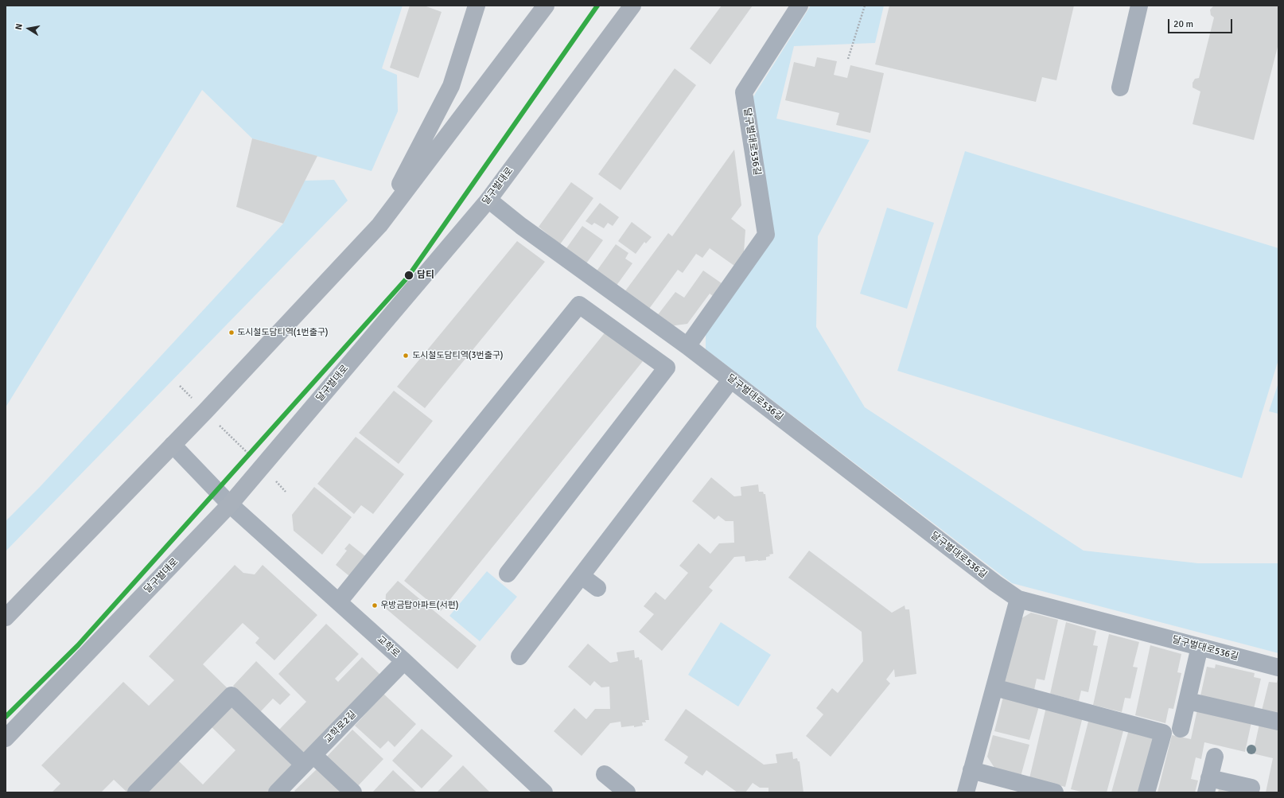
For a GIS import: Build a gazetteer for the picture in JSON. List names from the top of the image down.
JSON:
{
  "streets": {
    "main road": ["달구벌대로"],
    "street": ["달구벌대로536길", "교학로", "교학로2길"]
  },
  "crossings": [
    ["달구벌대로536길", "달구벌대로"],
    ["달구벌대로", "교학로"],
    ["교학로", "교학로2길"]
  ],
  "places": [
    "담티",
    "도시철도담티역(1번출구)",
    "도시철도담티역(3번출구)",
    "우방금탑아파트(서편)"
  ],
  "scale_bar": "20 m",
  "north": "left"
}
